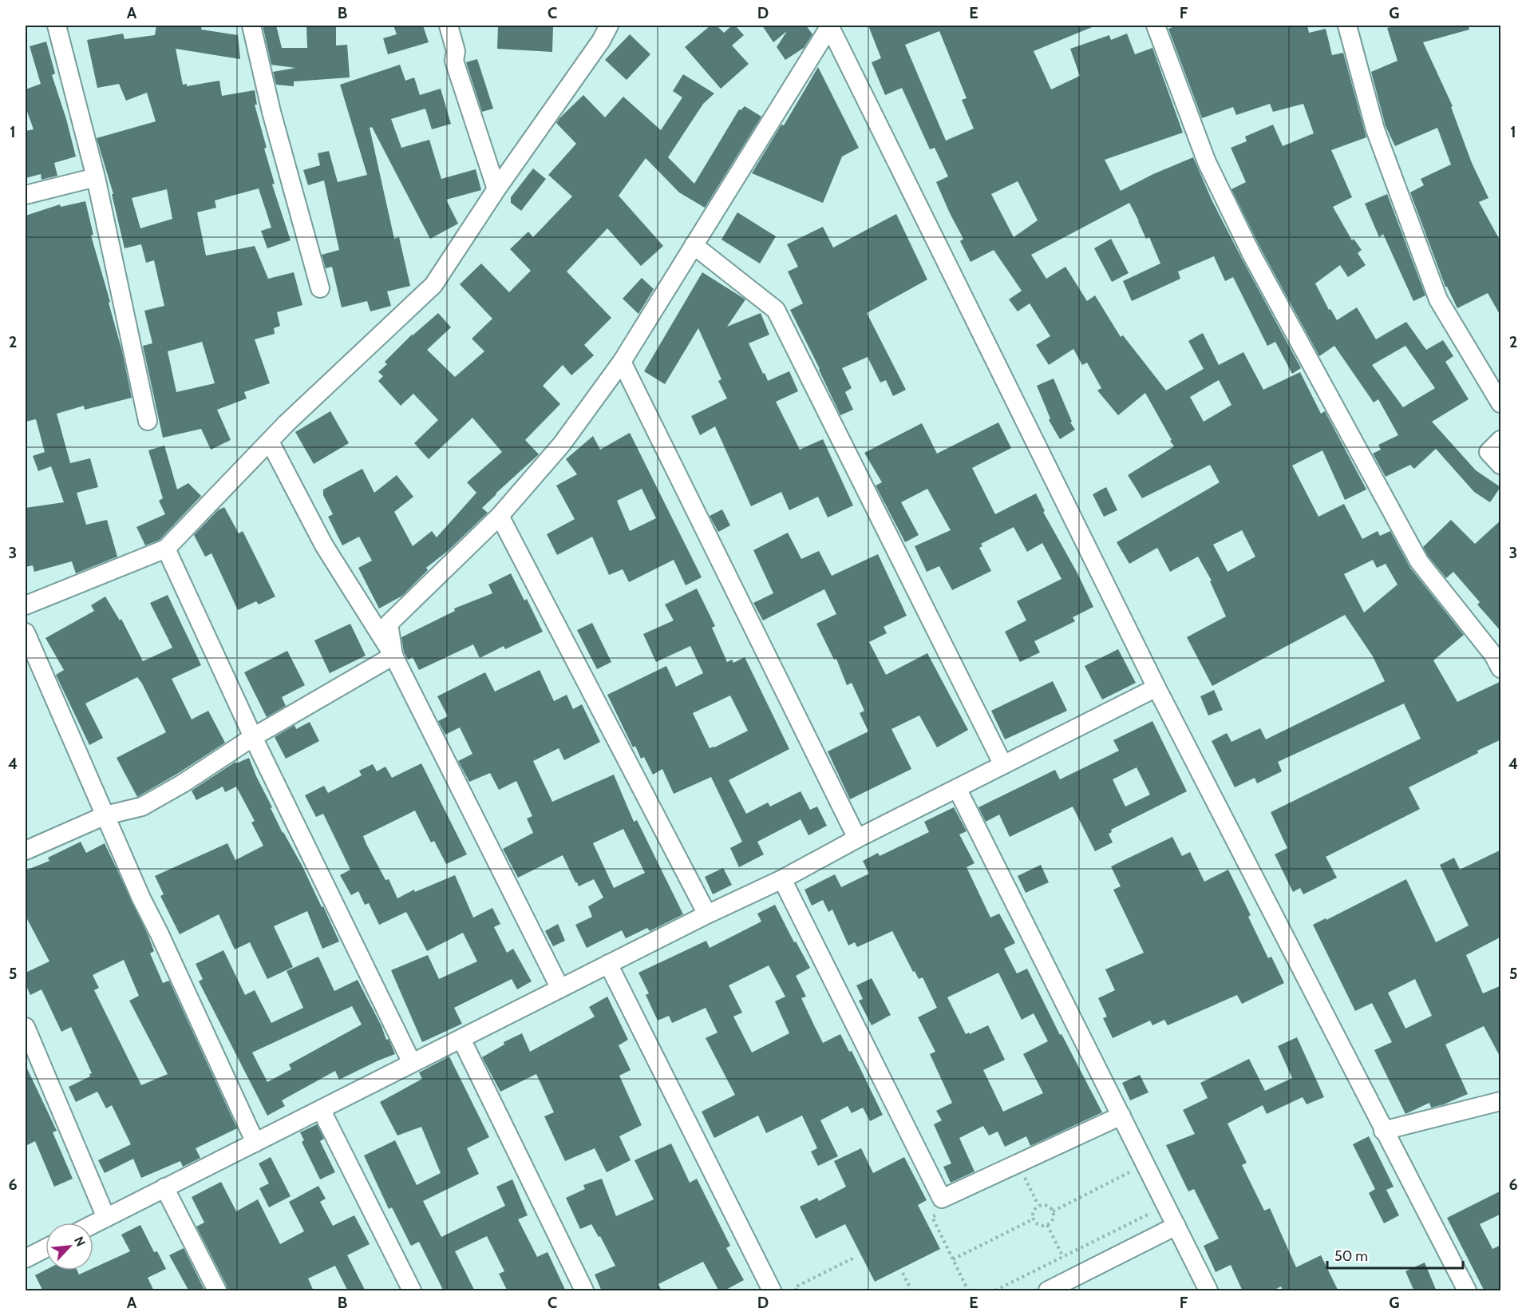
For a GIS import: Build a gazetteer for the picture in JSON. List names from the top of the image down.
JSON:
{
  "scale_bar": "50 m",
  "north": "top right",
  "grid": {
    "columns": [
      "A",
      "B",
      "C",
      "D",
      "E",
      "F",
      "G"
    ],
    "rows": [
      "1",
      "2",
      "3",
      "4",
      "5",
      "6"
    ]
  }
}
